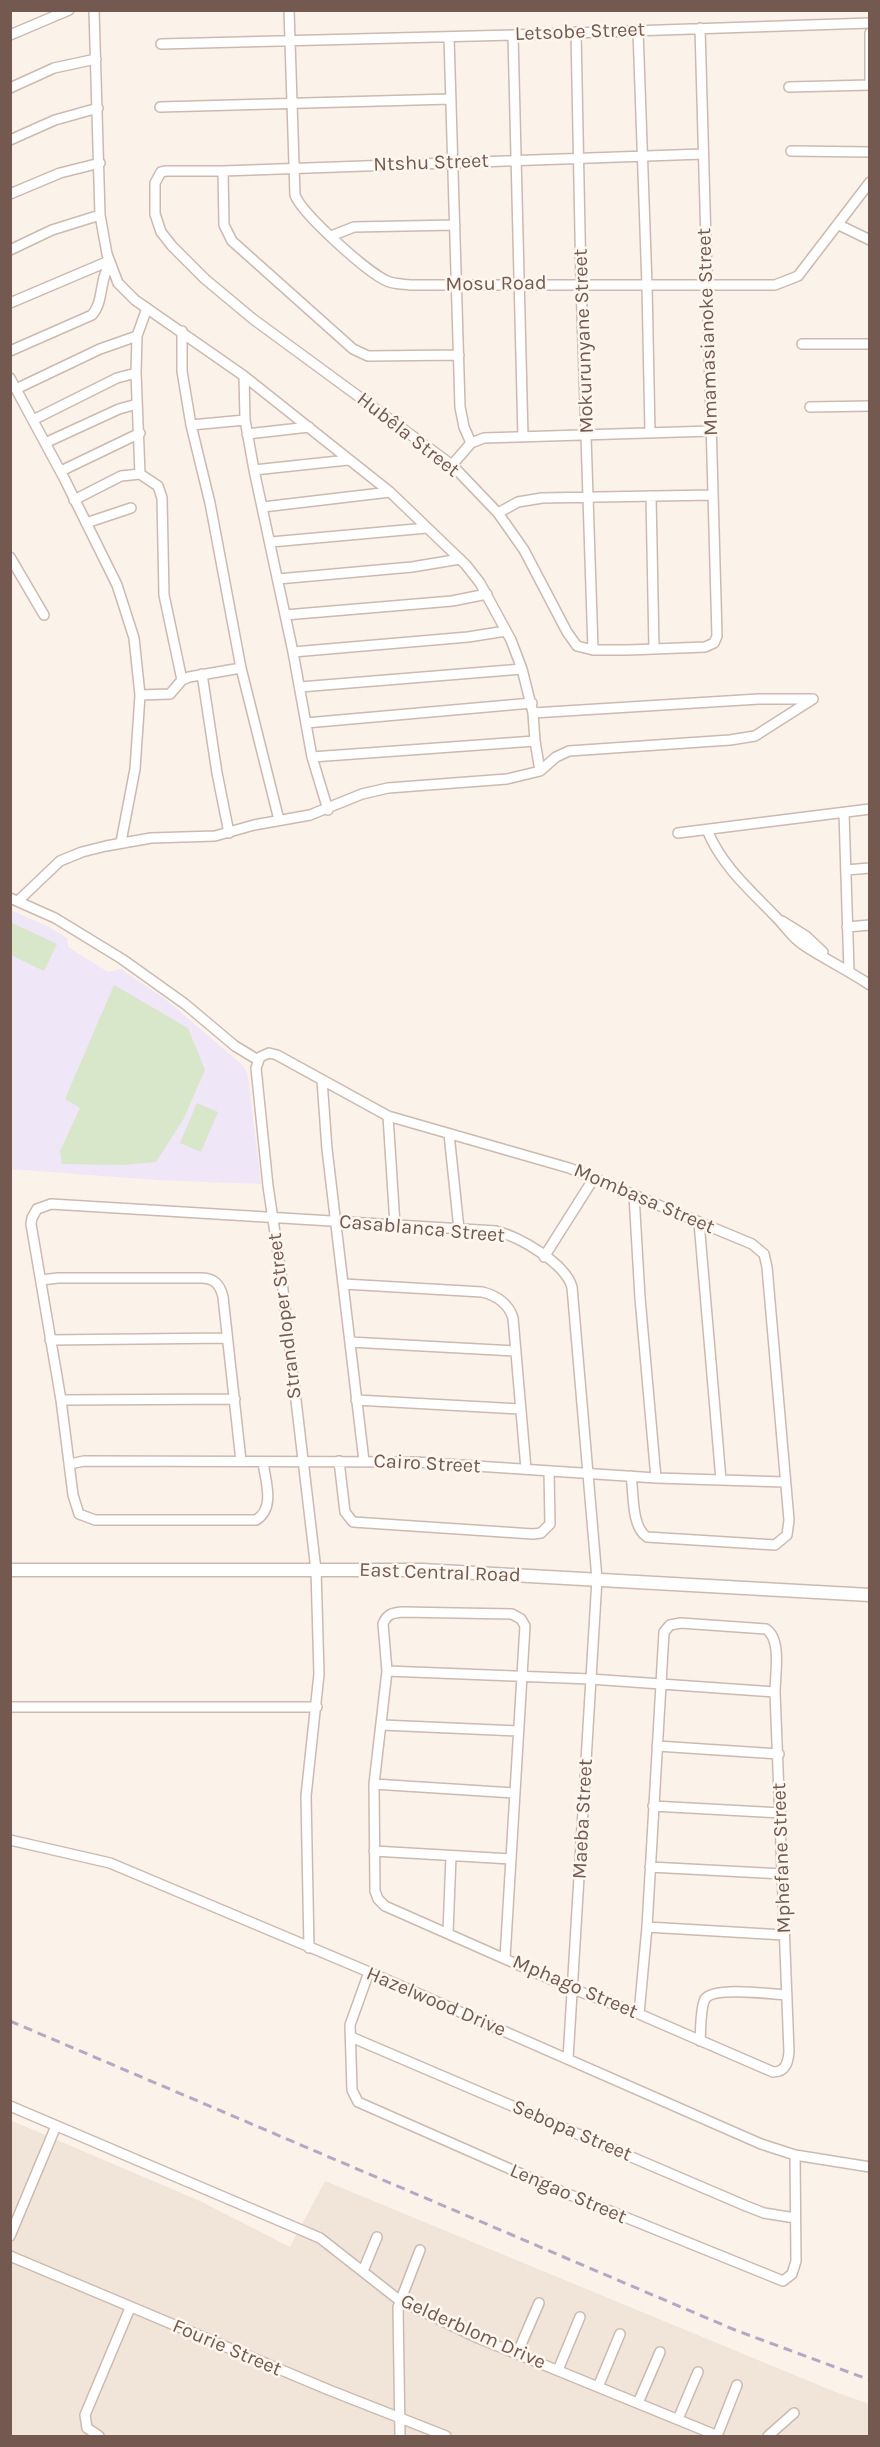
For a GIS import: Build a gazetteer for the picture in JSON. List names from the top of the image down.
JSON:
{
  "streets": {
    "street": [
      "Letsobe Street",
      "Ntshu Street",
      "Mosu Road",
      "Mmamasianoke Street",
      "Mokurunyane Street",
      "Hubêla Street",
      "Mombasa Street",
      "Casablanca Street",
      "Strandloper Street",
      "Cairo Street",
      "East Central Road",
      "Maeba Street",
      "Mphefane Street",
      "Mphago Street",
      "Hazelwood Drive",
      "Sebopa Street",
      "Lengao Street",
      "Gelderblom Drive",
      "Fourie Street"
    ]
  },
  "crossings": [
    ["Letsobe Street", "Mosu Road"],
    ["Letsobe Street", "Mmamasianoke Street"],
    ["Letsobe Street", "Mokurunyane Street"],
    ["Ntshu Street", "Mosu Road"],
    ["Ntshu Street", "Mmamasianoke Street"],
    ["Ntshu Street", "Mokurunyane Street"],
    ["Ntshu Street", "Hubêla Street"],
    ["Mosu Road", "Mmamasianoke Street"],
    ["Mosu Road", "Mokurunyane Street"],
    ["Mokurunyane Street", "Hubêla Street"],
    ["Mombasa Street", "Strandloper Street"],
    ["Mombasa Street", "Cairo Street"],
    ["Casablanca Street", "Strandloper Street"],
    ["Casablanca Street", "Cairo Street"],
    ["Casablanca Street", "East Central Road"],
    ["Casablanca Street", "Maeba Street"],
    ["Strandloper Street", "Cairo Street"],
    ["Strandloper Street", "East Central Road"],
    ["Strandloper Street", "Hazelwood Drive"],
    ["East Central Road", "Maeba Street"],
    ["Maeba Street", "Mphago Street"],
    ["Maeba Street", "Hazelwood Drive"],
    ["Mphefane Street", "Mphago Street"],
    ["Hazelwood Drive", "Lengao Street"],
    ["Sebopa Street", "Lengao Street"]
  ]
}
